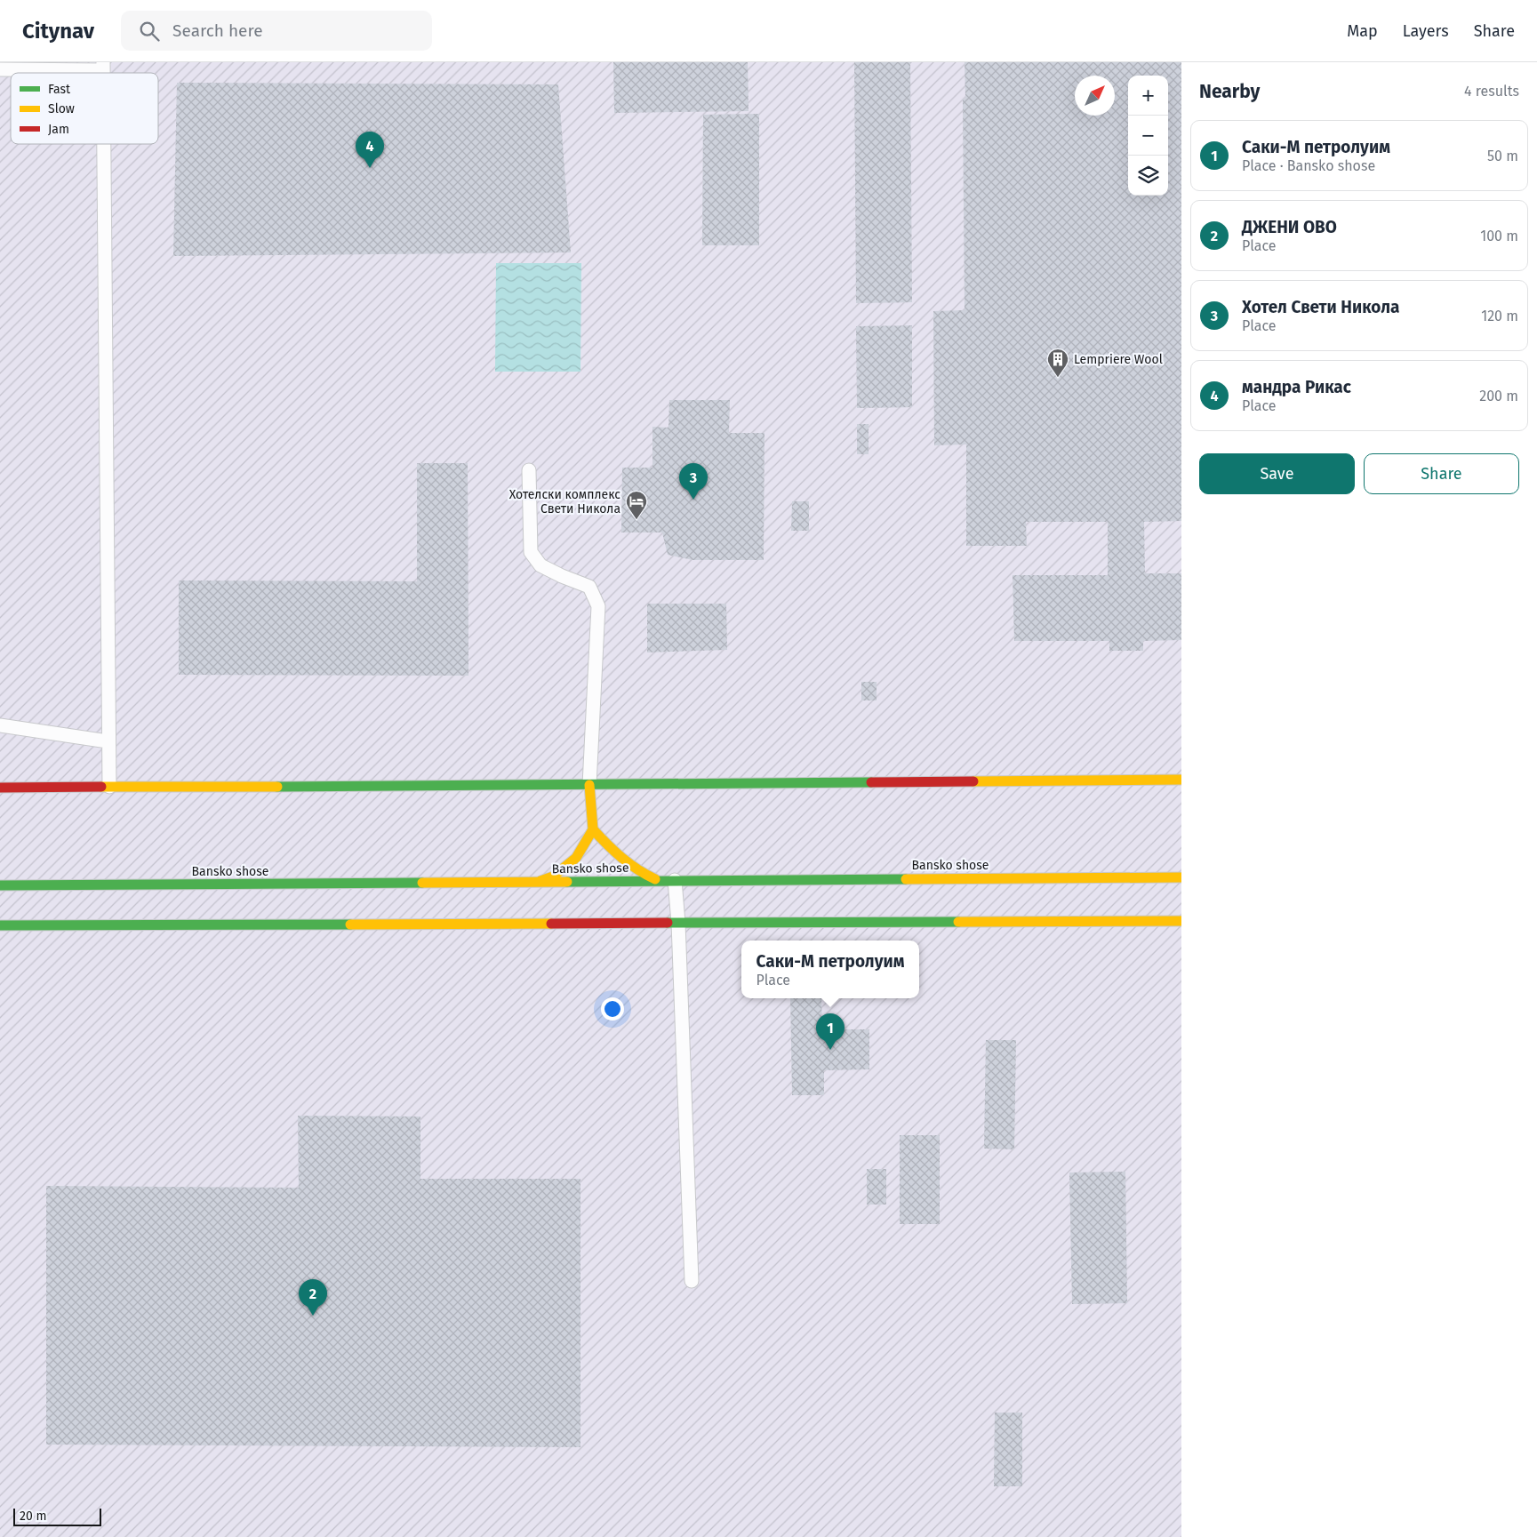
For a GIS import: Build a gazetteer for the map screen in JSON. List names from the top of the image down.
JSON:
{
  "streets": {
    "main road": ["Bansko shose"]
  },
  "places": {
    "building": ["Lempriere Wool"],
    "hotel": ["Хотелски комплекс Свети Никола"]
  },
  "legend": ["Fast", "Slow", "Jam"],
  "scale_bar": "20 m",
  "north": "top right",
  "page": {
    "header": "Citynav",
    "search": "Search here",
    "nav": ["Map", "Layers", "Share"],
    "heading": ["Nearby", "4 results"],
    "map_buttons": ["+", "−"],
    "list": [
      {
        "mark": "1",
        "name": "Саки-М петролуим",
        "note": "Place · Bansko shose",
        "value": "50 m"
      },
      {
        "mark": "2",
        "name": "ДЖЕНИ ОВО",
        "note": "Place",
        "value": "100 m"
      },
      {
        "mark": "3",
        "name": "Хотел Свети Никола",
        "note": "Place",
        "value": "120 m"
      },
      {
        "mark": "4",
        "name": "мандра Рикас",
        "note": "Place",
        "value": "200 m"
      }
    ],
    "pins": [
      "4",
      "3",
      "1",
      "2"
    ],
    "buttons": ["Save", "Share"],
    "popup": ["Саки-М петролуим", "Place"],
    "scale": "20 m"
  }
}
